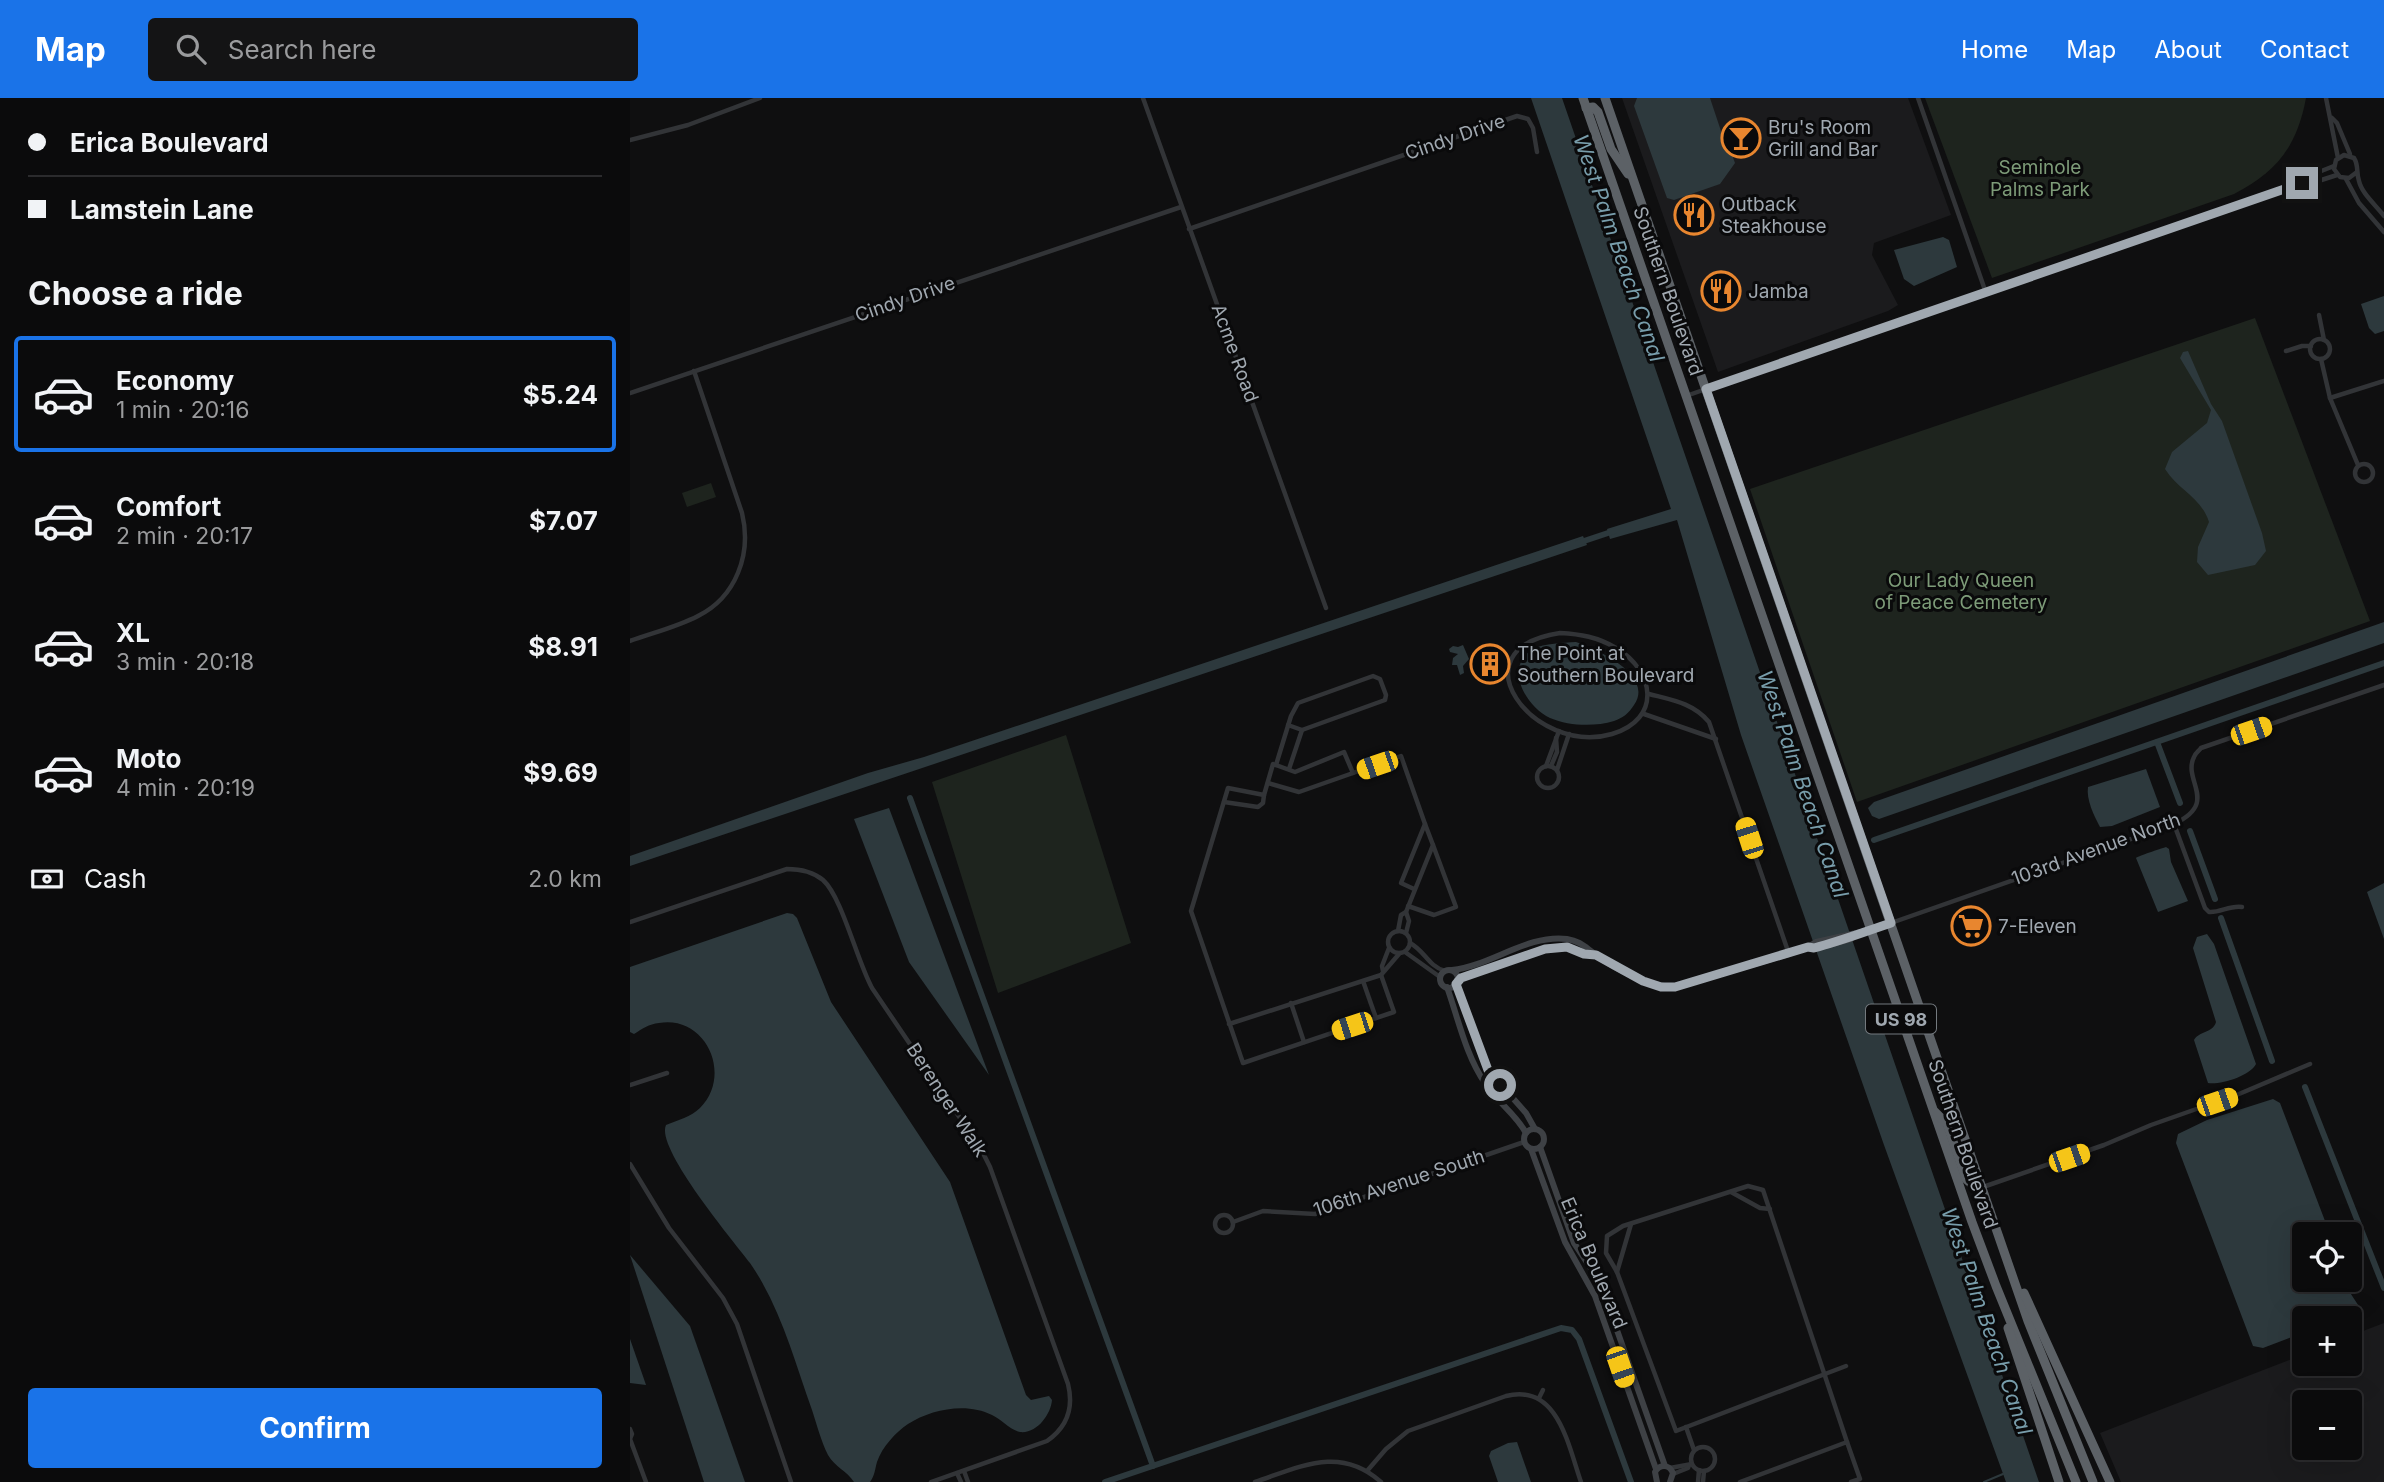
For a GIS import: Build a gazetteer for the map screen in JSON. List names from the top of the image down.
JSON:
{
  "streets": {
    "highway": ["Southern Boulevard", "US 98"],
    "street": [
      "Cindy Drive",
      "Acme Road",
      "103rd Avenue North",
      "Berenger Walk",
      "106th Avenue South",
      "Erica Boulevard"
    ]
  },
  "crossings": [
    ["Cindy Drive", "Acme Road"],
    ["Southern Boulevard", "103rd Avenue North"],
    ["106th Avenue South", "Erica Boulevard"]
  ],
  "water": ["West Palm Beach Canal"],
  "parks": ["Seminole Palms Park", "Our Lady Queen of Peace Cemetery"],
  "places": {
    "bar": ["Bru's Room Grill and Bar"],
    "restaurant": ["Outback Steakhouse", "Jamba"],
    "building": ["The Point at Southern Boulevard"],
    "supermarket": ["7-Eleven"]
  },
  "page": {
    "header": "Map",
    "search": "Search here",
    "nav": [
      "Home",
      "Map",
      "About",
      "Contact"
    ],
    "banner": ["Erica Boulevard", "Lamstein Lane"],
    "heading": "Choose a ride",
    "list": [
      {
        "name": "Economy",
        "note": "1 min · 20:16",
        "value": "$5.24"
      },
      {
        "name": "Comfort",
        "note": "2 min · 20:17",
        "value": "$7.07"
      },
      {
        "name": "XL",
        "note": "3 min · 20:18",
        "value": "$8.91"
      },
      {
        "name": "Moto",
        "note": "4 min · 20:19",
        "value": "$9.69"
      }
    ],
    "pay": ["Cash", "2.0 km"],
    "map_buttons": ["+", "−"],
    "buttons": "Confirm"
  }
}
